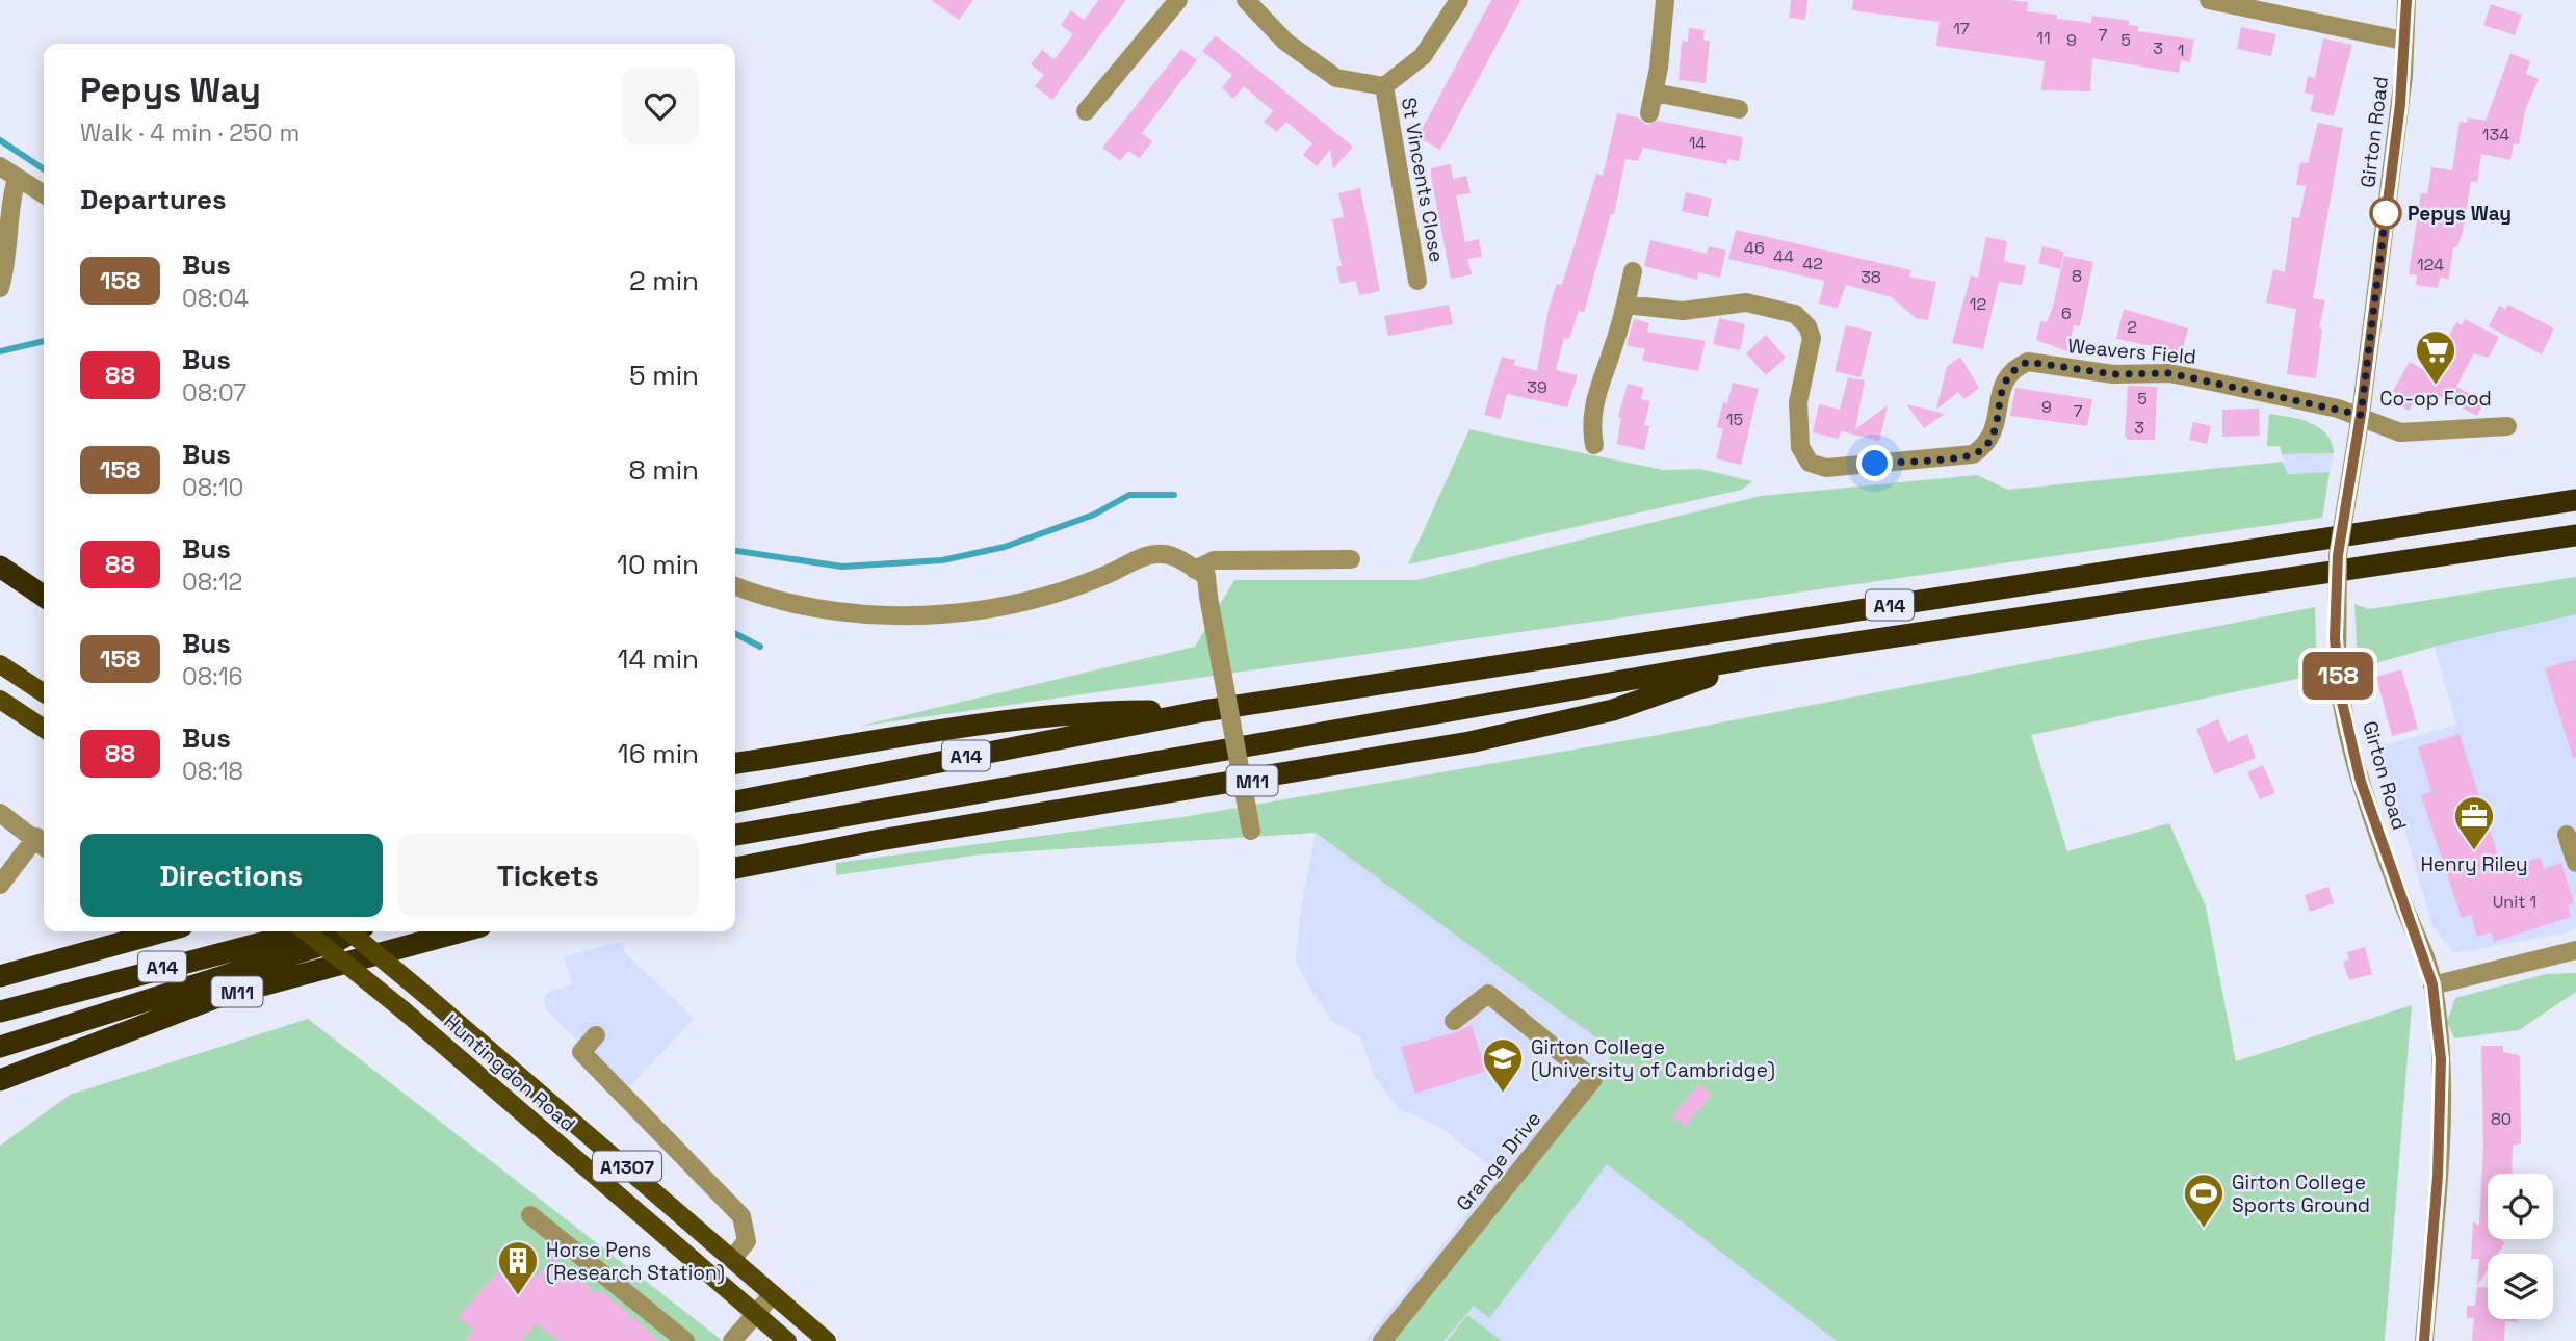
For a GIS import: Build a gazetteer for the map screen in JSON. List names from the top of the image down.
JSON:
{
  "streets": {
    "highway": ["A14", "M11"],
    "main road": ["Huntingdon Road", "A1307"],
    "street": [
      "Girton Road",
      "St Vincents Close",
      "Weavers Field",
      "Grange Drive"
    ]
  },
  "crossings": [
    ["Girton Road", "Weavers Field"],
    ["A14", "M11"]
  ],
  "places": {
    "other": ["Pepys Way"],
    "supermarket": ["Co-op Food"],
    "office": ["Henry Riley"],
    "school or university": ["Girton College (University of Cambridge)"],
    "sports": ["Girton College Sports Ground"],
    "building": ["Horse Pens (Research Station)"]
  },
  "lines": ["bus line 158"],
  "house_numbers": [
    "17",
    "7",
    "11",
    "9",
    "5",
    "3",
    "1",
    "134",
    "14",
    "46",
    "44",
    "42",
    "124",
    "8",
    "38",
    "12",
    "6",
    "2",
    "39",
    "5",
    "9",
    "7",
    "15",
    "3",
    "Unit 1",
    "80"
  ],
  "page": {
    "on_map": "158",
    "heading": [
      ["Pepys Way", "Walk · 4 min · 250 m"],
      "Departures"
    ],
    "list": [
      {
        "mark": "158",
        "name": "Bus",
        "note": "08:04",
        "value": "2 min"
      },
      {
        "mark": "88",
        "name": "Bus",
        "note": "08:07",
        "value": "5 min"
      },
      {
        "mark": "158",
        "name": "Bus",
        "note": "08:10",
        "value": "8 min"
      },
      {
        "mark": "88",
        "name": "Bus",
        "note": "08:12",
        "value": "10 min"
      },
      {
        "mark": "158",
        "name": "Bus",
        "note": "08:16",
        "value": "14 min"
      },
      {
        "mark": "88",
        "name": "Bus",
        "note": "08:18",
        "value": "16 min"
      }
    ],
    "buttons": ["Directions", "Tickets"]
  }
}
